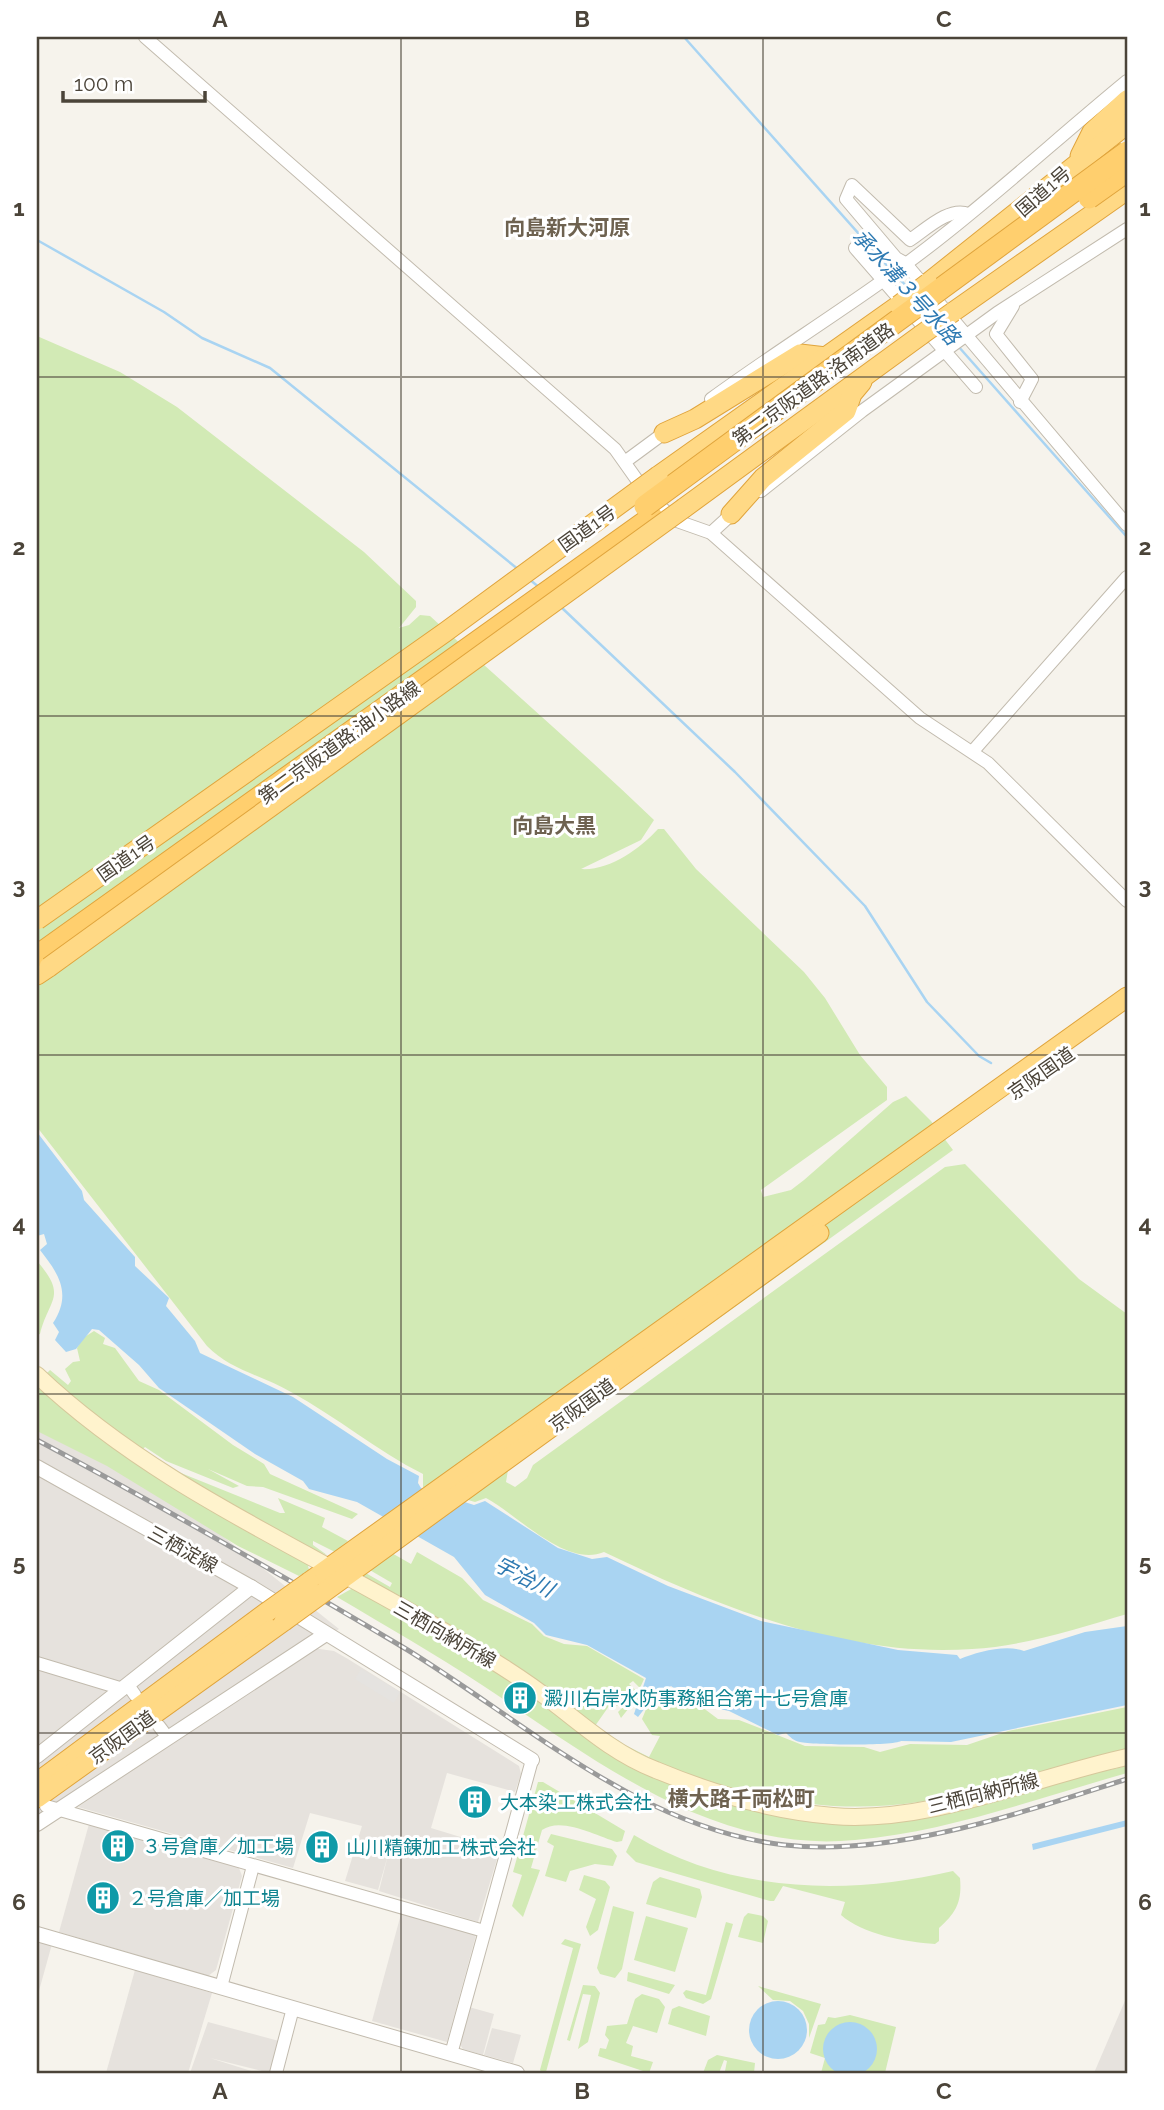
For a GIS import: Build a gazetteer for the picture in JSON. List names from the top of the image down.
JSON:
{
  "streets": {
    "highway": [
      "国道1号",
      "第二京阪道路;洛南道路",
      "第二京阪道路;油小路線",
      "京阪国道"
    ],
    "main road": ["三栖向納所線"],
    "street": ["三栖淀線"]
  },
  "crossings": [
    ["第二京阪道路;洛南道路", "第二京阪道路;油小路線"],
    ["京阪国道", "三栖淀線"],
    ["京阪国道", "三栖向納所線"]
  ],
  "districts": ["向島新大河原", "向島大黒", "横大路千両松町"],
  "water": ["承水溝３号水路", "宇治川"],
  "places": {
    "building": [
      "澱川右岸水防事務組合第十七号倉庫",
      "大本染工株式会社",
      "３号倉庫／加工場",
      "山川精錬加工株式会社",
      "２号倉庫／加工場"
    ]
  },
  "scale_bar": "100 m",
  "grid": {
    "columns": ["A", "B", "C"],
    "rows": [
      "1",
      "2",
      "3",
      "4",
      "5",
      "6"
    ]
  }
}
